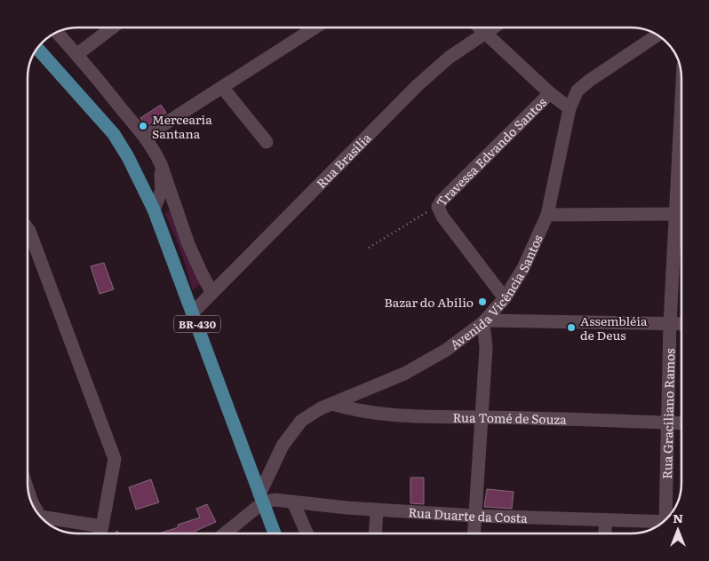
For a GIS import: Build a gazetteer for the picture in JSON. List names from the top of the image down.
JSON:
{
  "streets": {
    "main road": ["BR-430"],
    "street": [
      "Travessa Edvando Santos",
      "Rua Brasília",
      "Avenida Vicência Santos",
      "Rua Graciliano Ramos",
      "Rua Tomé de Souza",
      "Rua Duarte da Costa"
    ]
  },
  "crossings": [
    ["Travessa Edvando Santos", "Avenida Vicência Santos"],
    ["Rua Brasília", "BR-430"],
    ["Avenida Vicência Santos", "BR-430"],
    ["Avenida Vicência Santos", "Rua Tomé de Souza"],
    ["Avenida Vicência Santos", "Rua Duarte da Costa"],
    ["BR-430", "Rua Duarte da Costa"],
    ["Rua Graciliano Ramos", "Rua Tomé de Souza"]
  ],
  "places": ["Mercearia Santana", "Bazar do Abílio", "Assembléia de Deus"],
  "north": "top"
}
